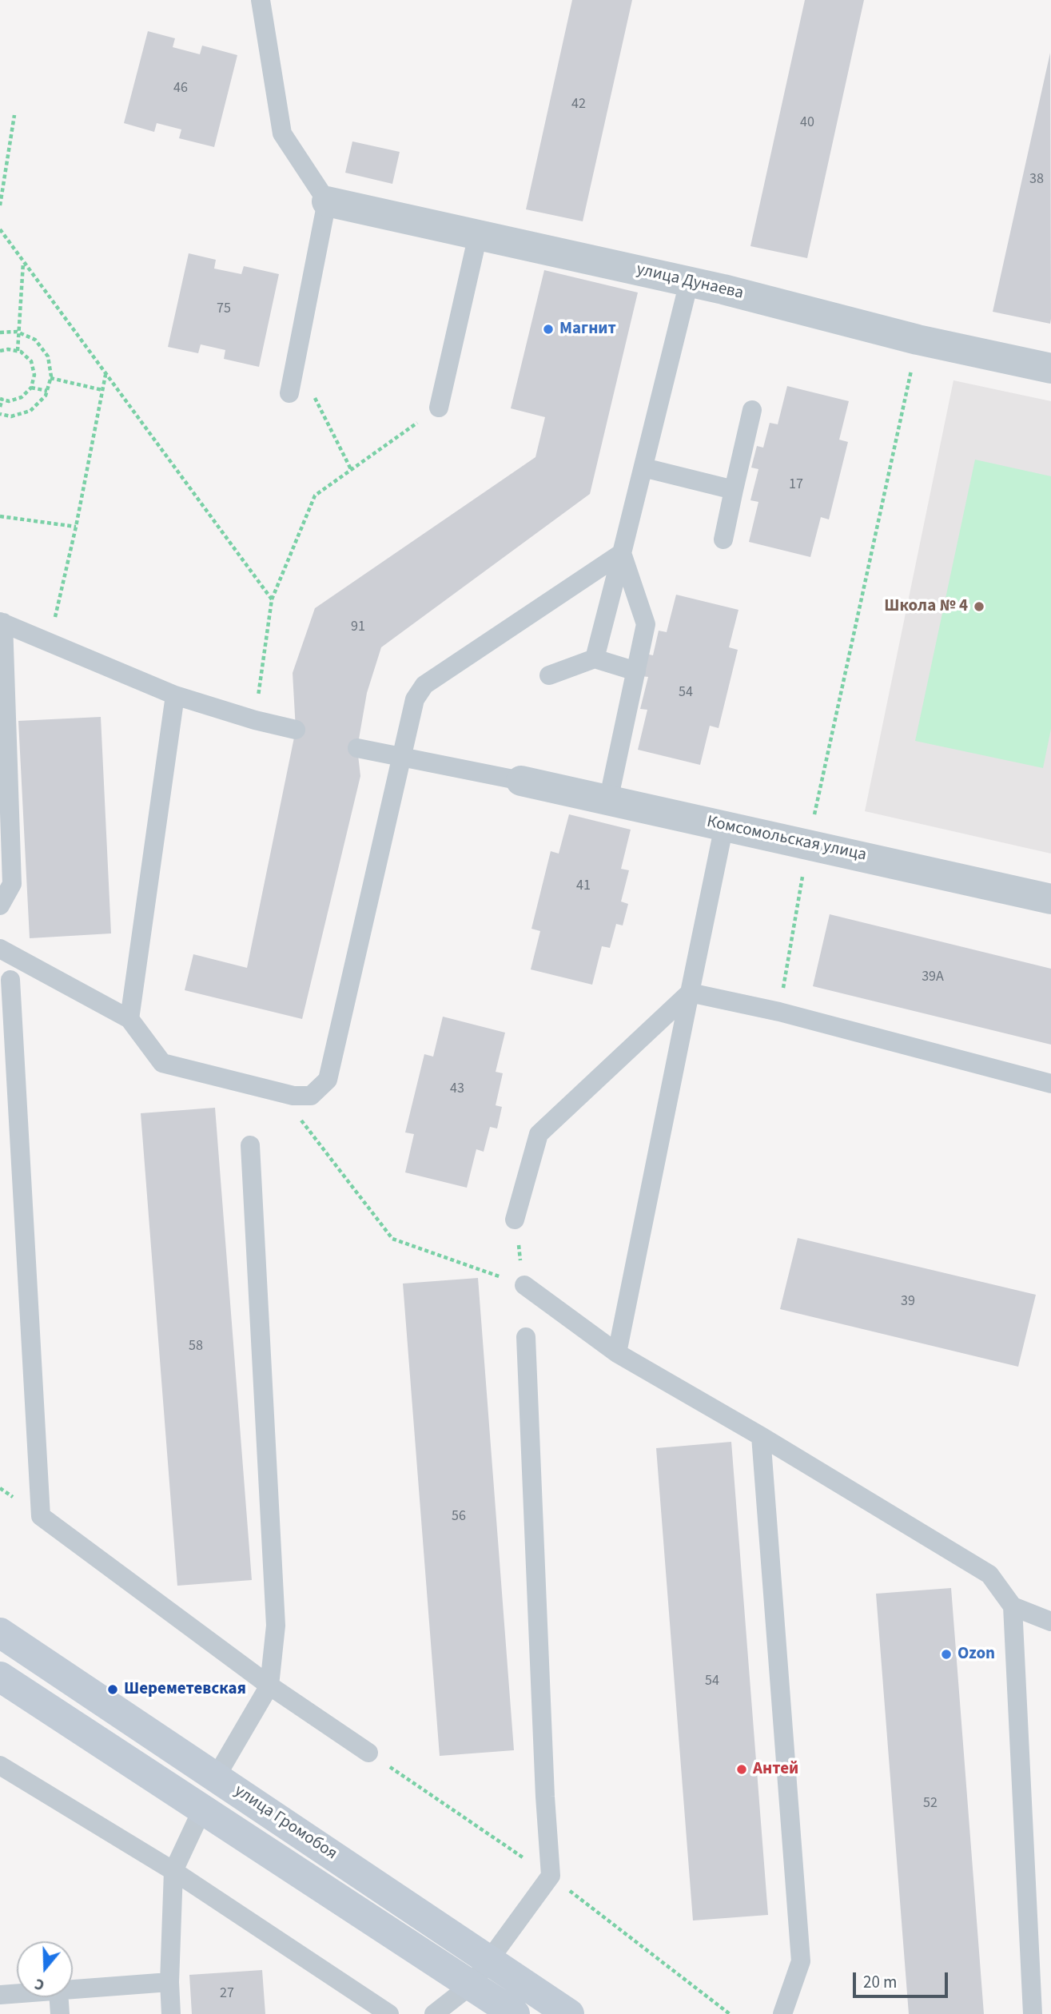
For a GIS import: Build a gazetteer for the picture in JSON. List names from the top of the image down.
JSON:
{
  "streets": {
    "main road": ["улица Громобоя"],
    "street": ["улица Дунаева", "Комсомольская улица"]
  },
  "places": [
    "Магнит",
    "Школа № 4",
    "Ozon",
    "Шереметевская",
    "Антей"
  ],
  "house_numbers": [
    "46",
    "42",
    "40",
    "38",
    "75",
    "17",
    "91",
    "54",
    "41",
    "39А",
    "43",
    "39",
    "58",
    "56",
    "54",
    "52",
    "27"
  ],
  "scale_bar": "20 m",
  "north": "bottom"
}
